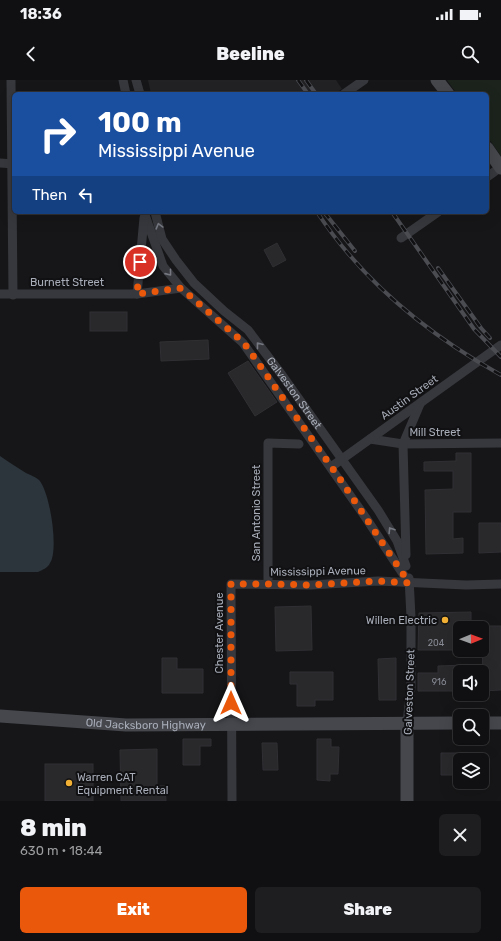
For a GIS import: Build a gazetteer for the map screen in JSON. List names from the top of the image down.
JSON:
{
  "streets": {
    "main road": ["Galveston Street", "Old Jacksboro Highway"],
    "street": [
      "Burnett Street",
      "Austin Street",
      "Mill Street",
      "San Antonio Street",
      "Mississippi Avenue",
      "Chester Avenue"
    ]
  },
  "crossings": [
    ["Burnett Street", "Galveston Street"],
    ["Galveston Street", "Austin Street"],
    ["Galveston Street", "Mill Street"],
    ["Galveston Street", "Mississippi Avenue"],
    ["Galveston Street", "Old Jacksboro Highway"],
    ["Austin Street", "Mill Street"],
    ["San Antonio Street", "Mississippi Avenue"],
    ["Mississippi Avenue", "Chester Avenue"],
    ["Chester Avenue", "Old Jacksboro Highway"]
  ],
  "places": ["Willen Electric", "Warren CAT Equipment Rental"],
  "house_numbers": ["204", "916"],
  "north": "right",
  "page": {
    "status": "18:36",
    "header": "Beeline",
    "turn": ["100 m", "Mississippi Avenue"],
    "then": "Then",
    "heading": ["8 min", "630 m · 18:44"],
    "buttons": ["Exit", "Share"]
  }
}
